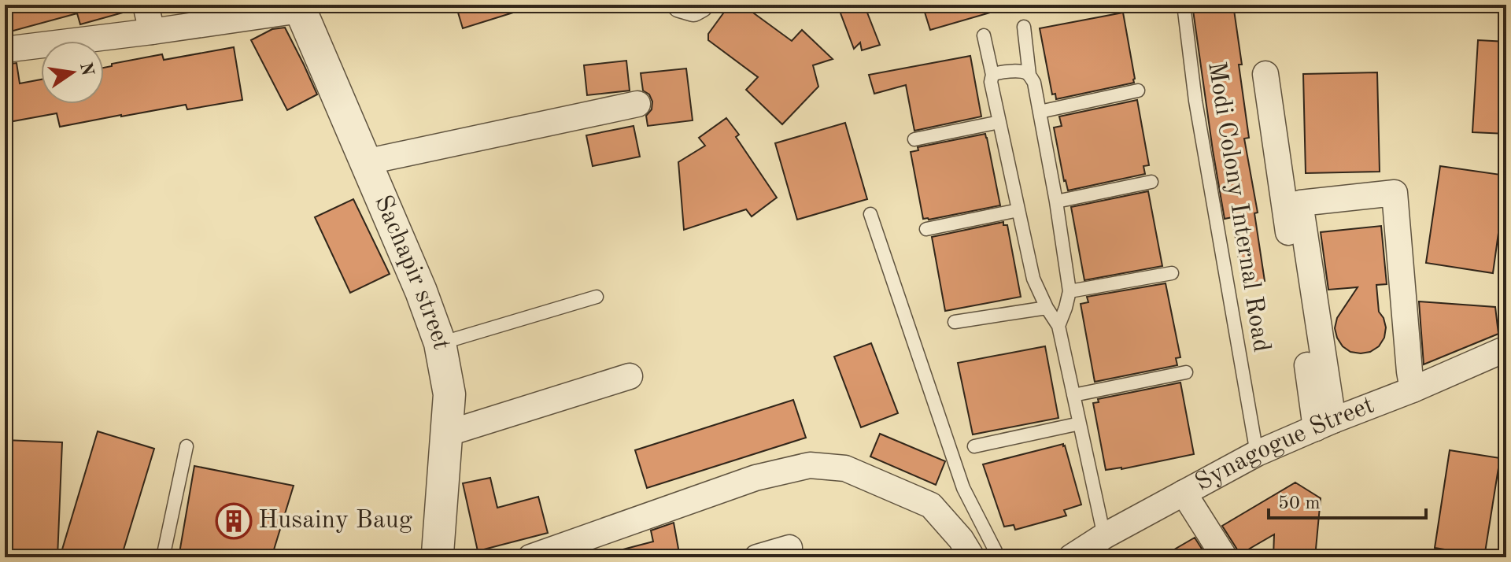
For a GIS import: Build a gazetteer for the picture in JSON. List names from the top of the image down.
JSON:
{
  "streets": {
    "street": ["Sachapir street", "Synagogue Street"],
    "lane": ["Modi Colony Internal Road"]
  },
  "crossings": [
    ["Modi Colony Internal Road", "Synagogue Street"]
  ],
  "places": {
    "building": ["Husainy Baug"]
  },
  "scale_bar": "50 m",
  "north": "right"
}
